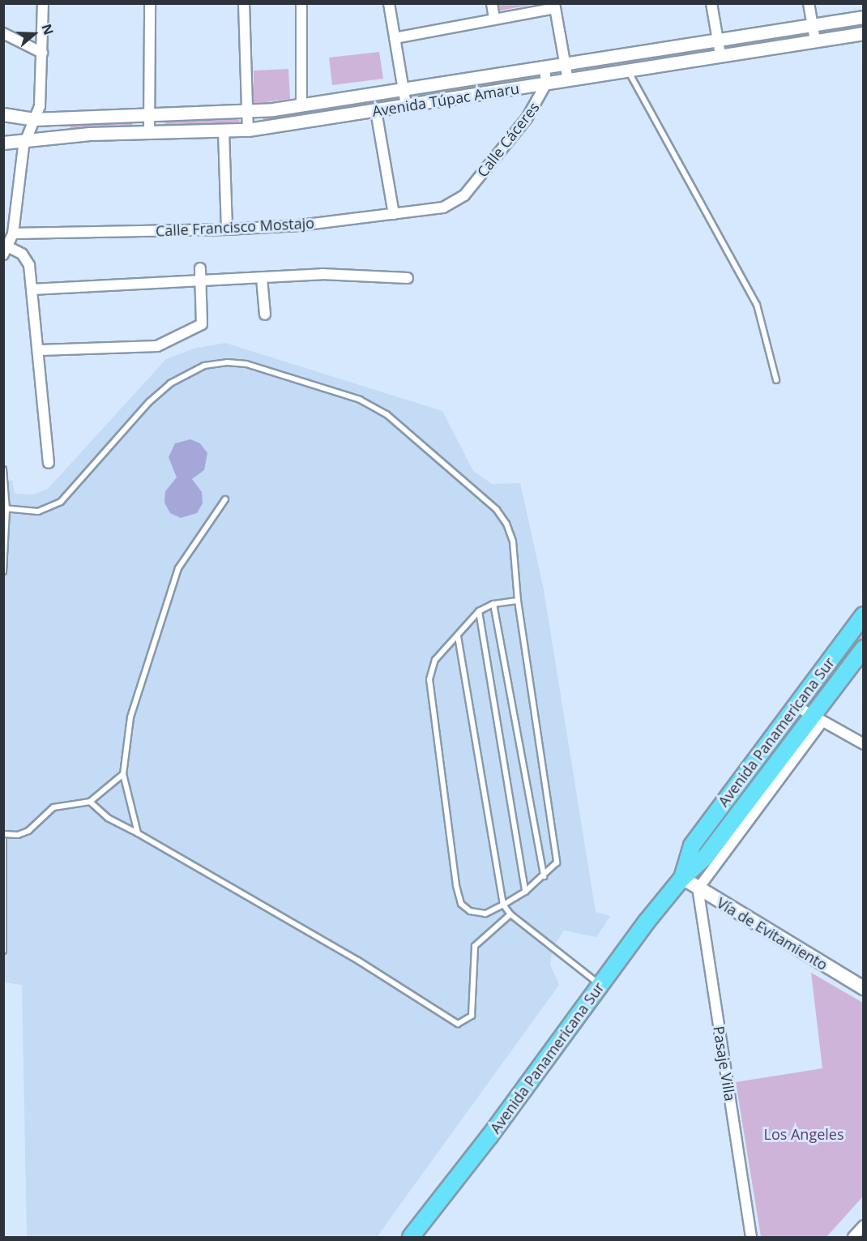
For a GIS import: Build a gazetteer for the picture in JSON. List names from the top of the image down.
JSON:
{
  "streets": {
    "main road": ["Avenida Panamericana Sur", "Vía de Evitamiento"],
    "street": [
      "Avenida Túpac Amaru",
      "Calle Cáceres",
      "Calle Francisco Mostajo",
      "Pasaje Villa"
    ]
  },
  "crossings": [
    ["Avenida Túpac Amaru", "Calle Cáceres"],
    ["Calle Cáceres", "Calle Francisco Mostajo"],
    ["Avenida Panamericana Sur", "Vía de Evitamiento"],
    ["Avenida Panamericana Sur", "Pasaje Villa"],
    ["Vía de Evitamiento", "Pasaje Villa"]
  ],
  "parks": ["Los Angeles"],
  "north": "right"
}
